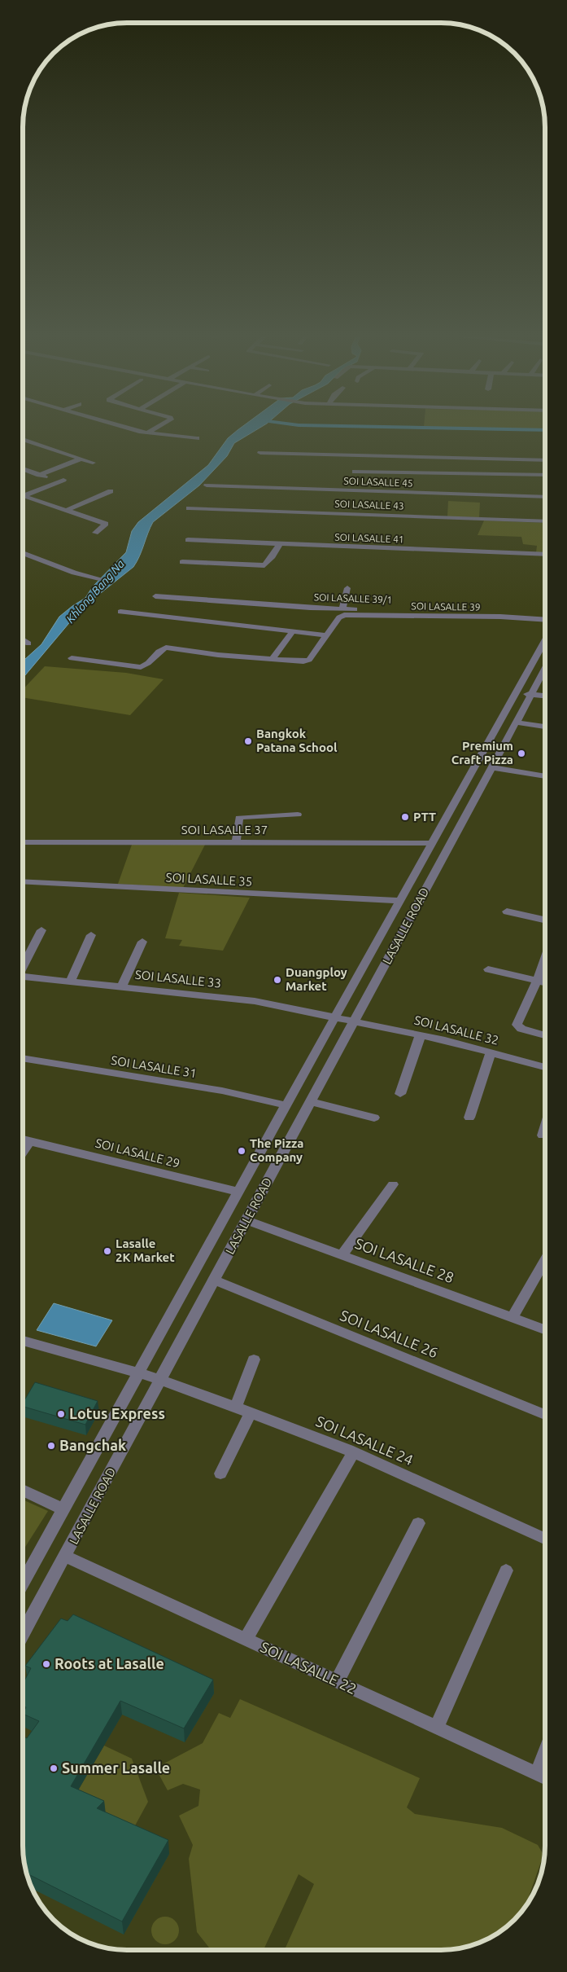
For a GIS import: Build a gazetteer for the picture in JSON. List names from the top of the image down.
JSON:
{
  "streets": {
    "street": [
      "SOI LASALLE 45",
      "SOI LASALLE 43",
      "SOI LASALLE 41",
      "SOI LASALLE 39/1",
      "SOI LASALLE 39",
      "SOI LASALLE 37",
      "SOI LASALLE 35",
      "LASALLE ROAD",
      "SOI LASALLE 33",
      "SOI LASALLE 32",
      "SOI LASALLE 31",
      "SOI LASALLE 29",
      "SOI LASALLE 28",
      "SOI LASALLE 26",
      "SOI LASALLE 24",
      "SOI LASALLE 22"
    ]
  },
  "crossings": [
    ["SOI LASALLE 37", "LASALLE ROAD"],
    ["SOI LASALLE 35", "LASALLE ROAD"],
    ["LASALLE ROAD", "SOI LASALLE 33"],
    ["LASALLE ROAD", "SOI LASALLE 32"],
    ["LASALLE ROAD", "SOI LASALLE 31"],
    ["LASALLE ROAD", "SOI LASALLE 29"],
    ["LASALLE ROAD", "SOI LASALLE 28"],
    ["LASALLE ROAD", "SOI LASALLE 26"],
    ["LASALLE ROAD", "SOI LASALLE 24"],
    ["LASALLE ROAD", "SOI LASALLE 22"],
    ["SOI LASALLE 33", "SOI LASALLE 32"]
  ],
  "water": ["Khlong Bang Na"],
  "places": [
    "Bangkok Patana School",
    "Premium Craft Pizza",
    "PTT",
    "Duangploy Market",
    "The Pizza Company",
    "Lasalle 2K Market",
    "Lotus Express",
    "Bangchak",
    "Roots at Lasalle",
    "Summer Lasalle"
  ]
}
